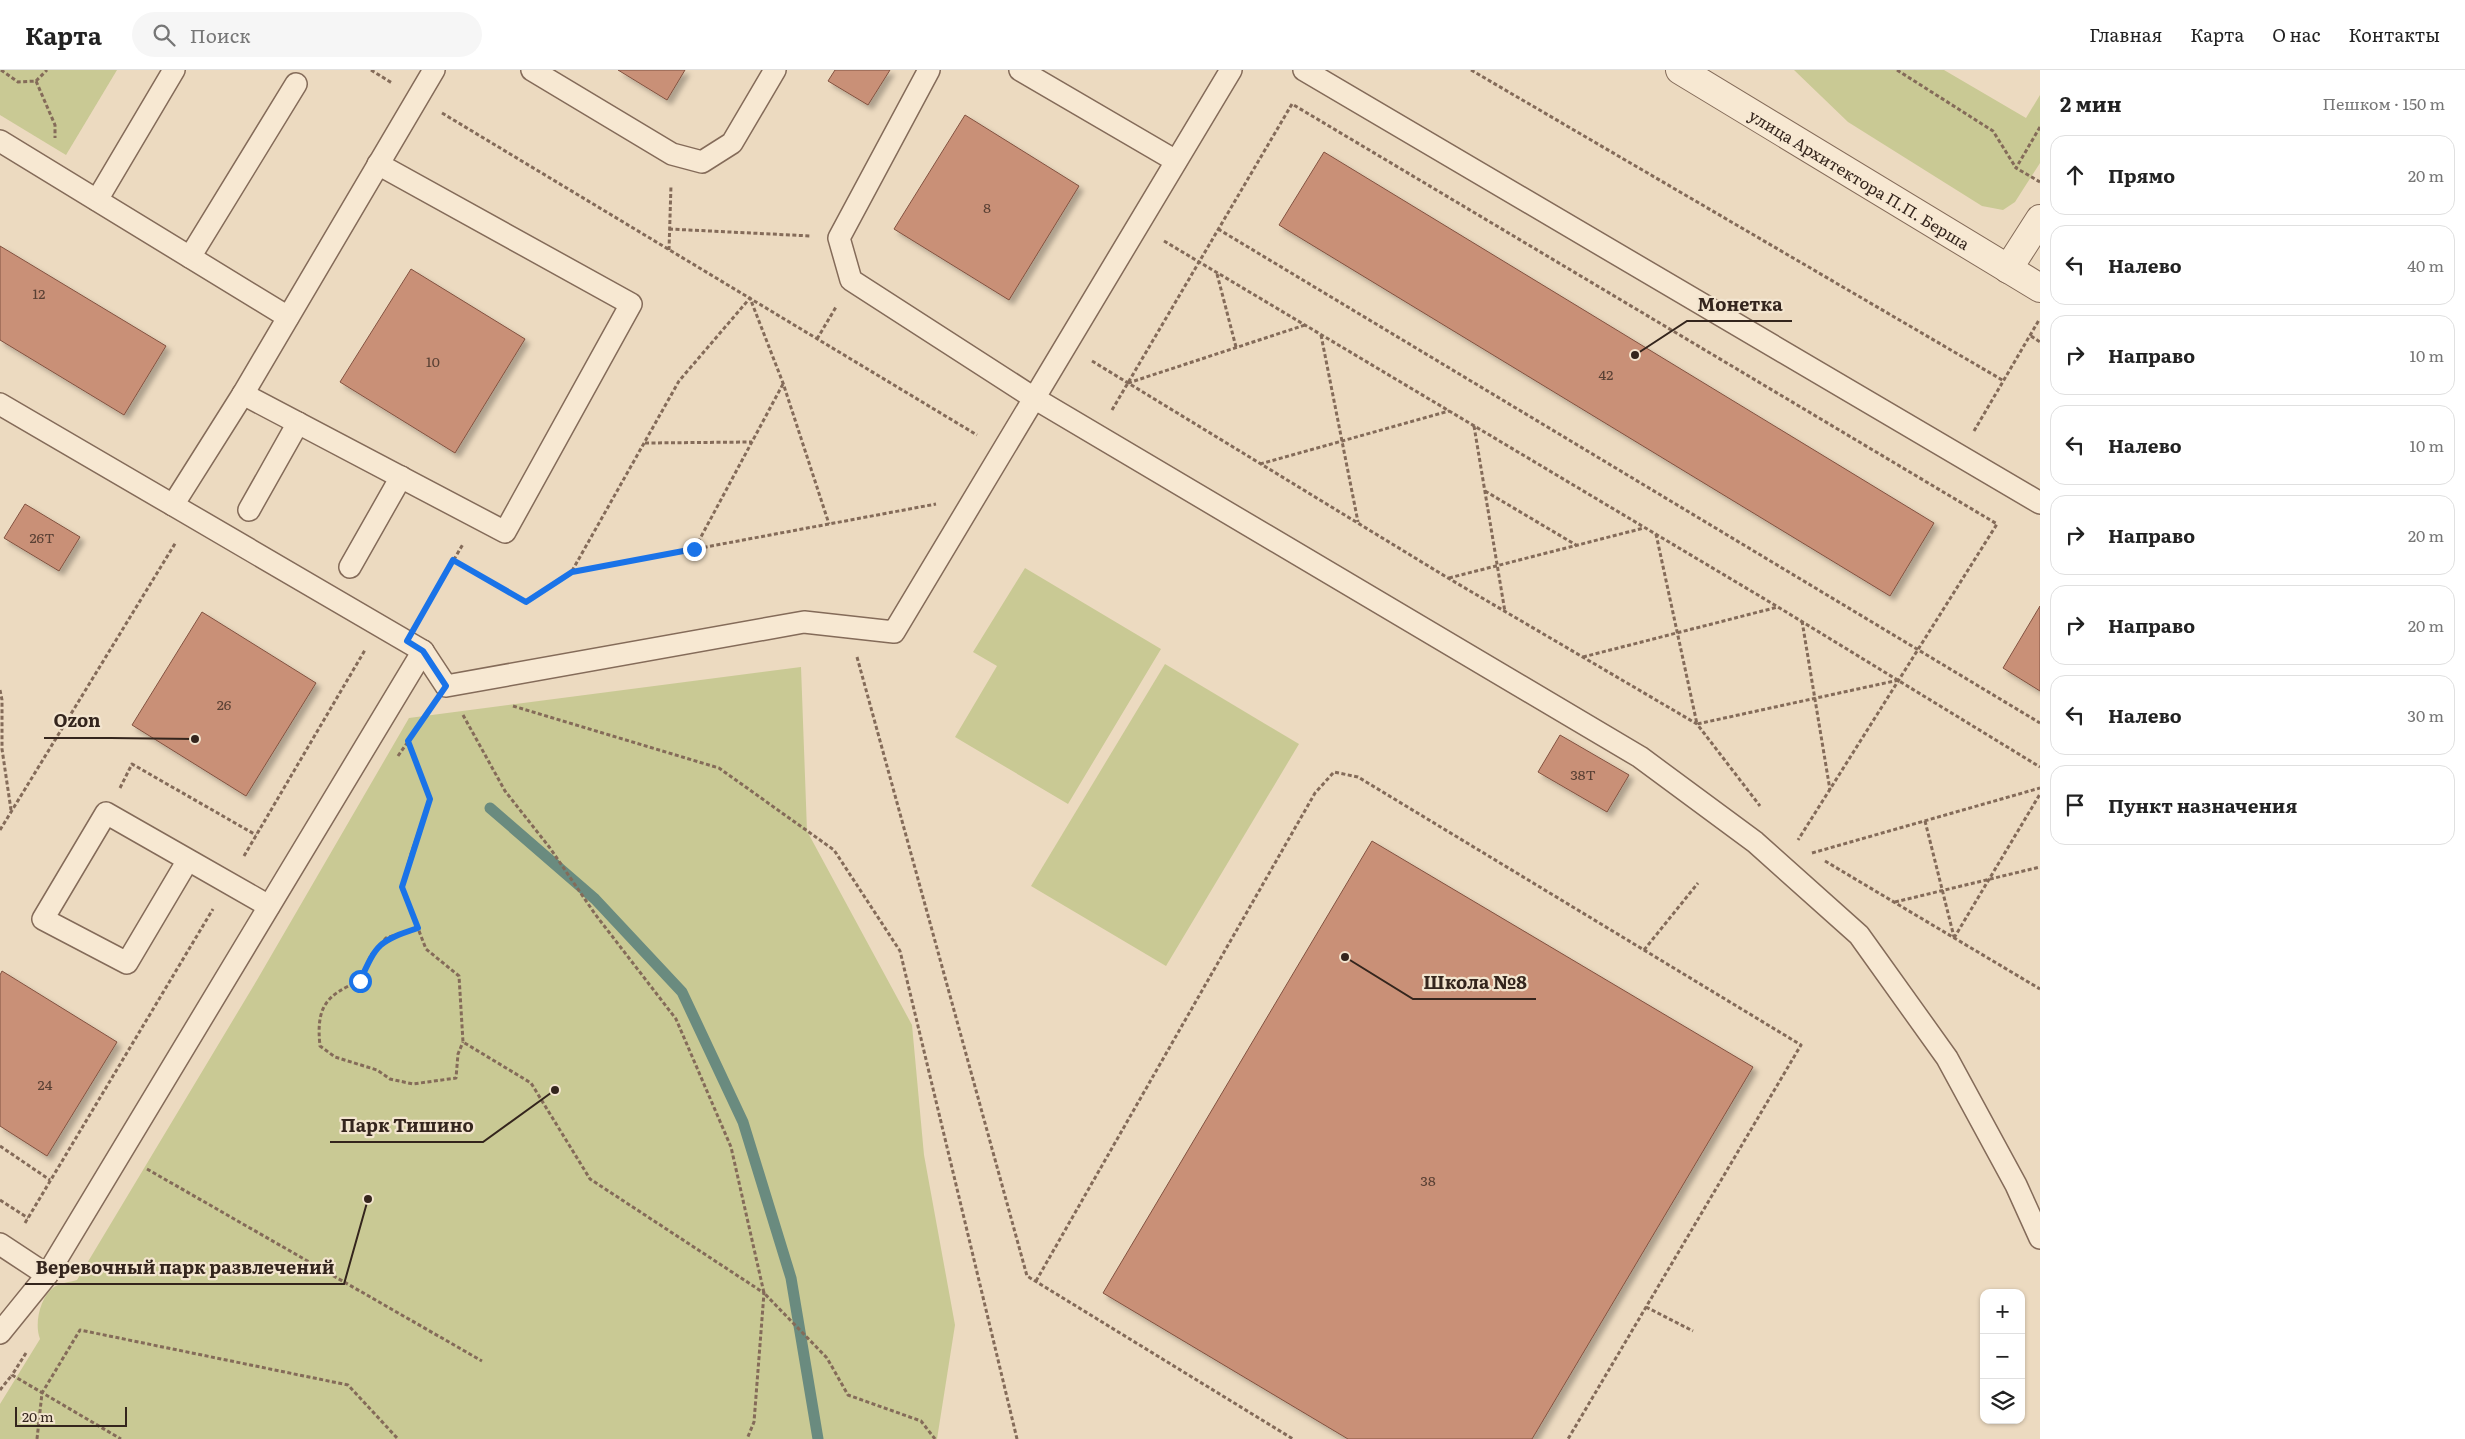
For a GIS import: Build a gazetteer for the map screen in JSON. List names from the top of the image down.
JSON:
{
  "streets": {
    "street": ["улица Архитектора П.П. Берша"]
  },
  "places": [
    "Монетка",
    "Ozon",
    "Школа №8",
    "Парк Тишино",
    "Веревочный парк развлечений"
  ],
  "house_numbers": [
    "8",
    "12",
    "10",
    "42",
    "26Т",
    "26",
    "38Т",
    "24",
    "38"
  ],
  "scale_bar": "20 m",
  "page": {
    "header": "Карта",
    "search": "Поиск",
    "nav": [
      "Главная",
      "Карта",
      "О нас",
      "Контакты"
    ],
    "heading": ["2 мин", "Пешком · 150 m"],
    "list": [
      ["Прямо", "20 m"],
      ["Налево", "40 m"],
      ["Направо", "10 m"],
      ["Налево", "10 m"],
      ["Направо", "20 m"],
      ["Направо", "20 m"],
      ["Налево", "30 m"],
      "Пункт назначения"
    ],
    "map_buttons": ["+", "−"],
    "scale": "20 m"
  }
}
